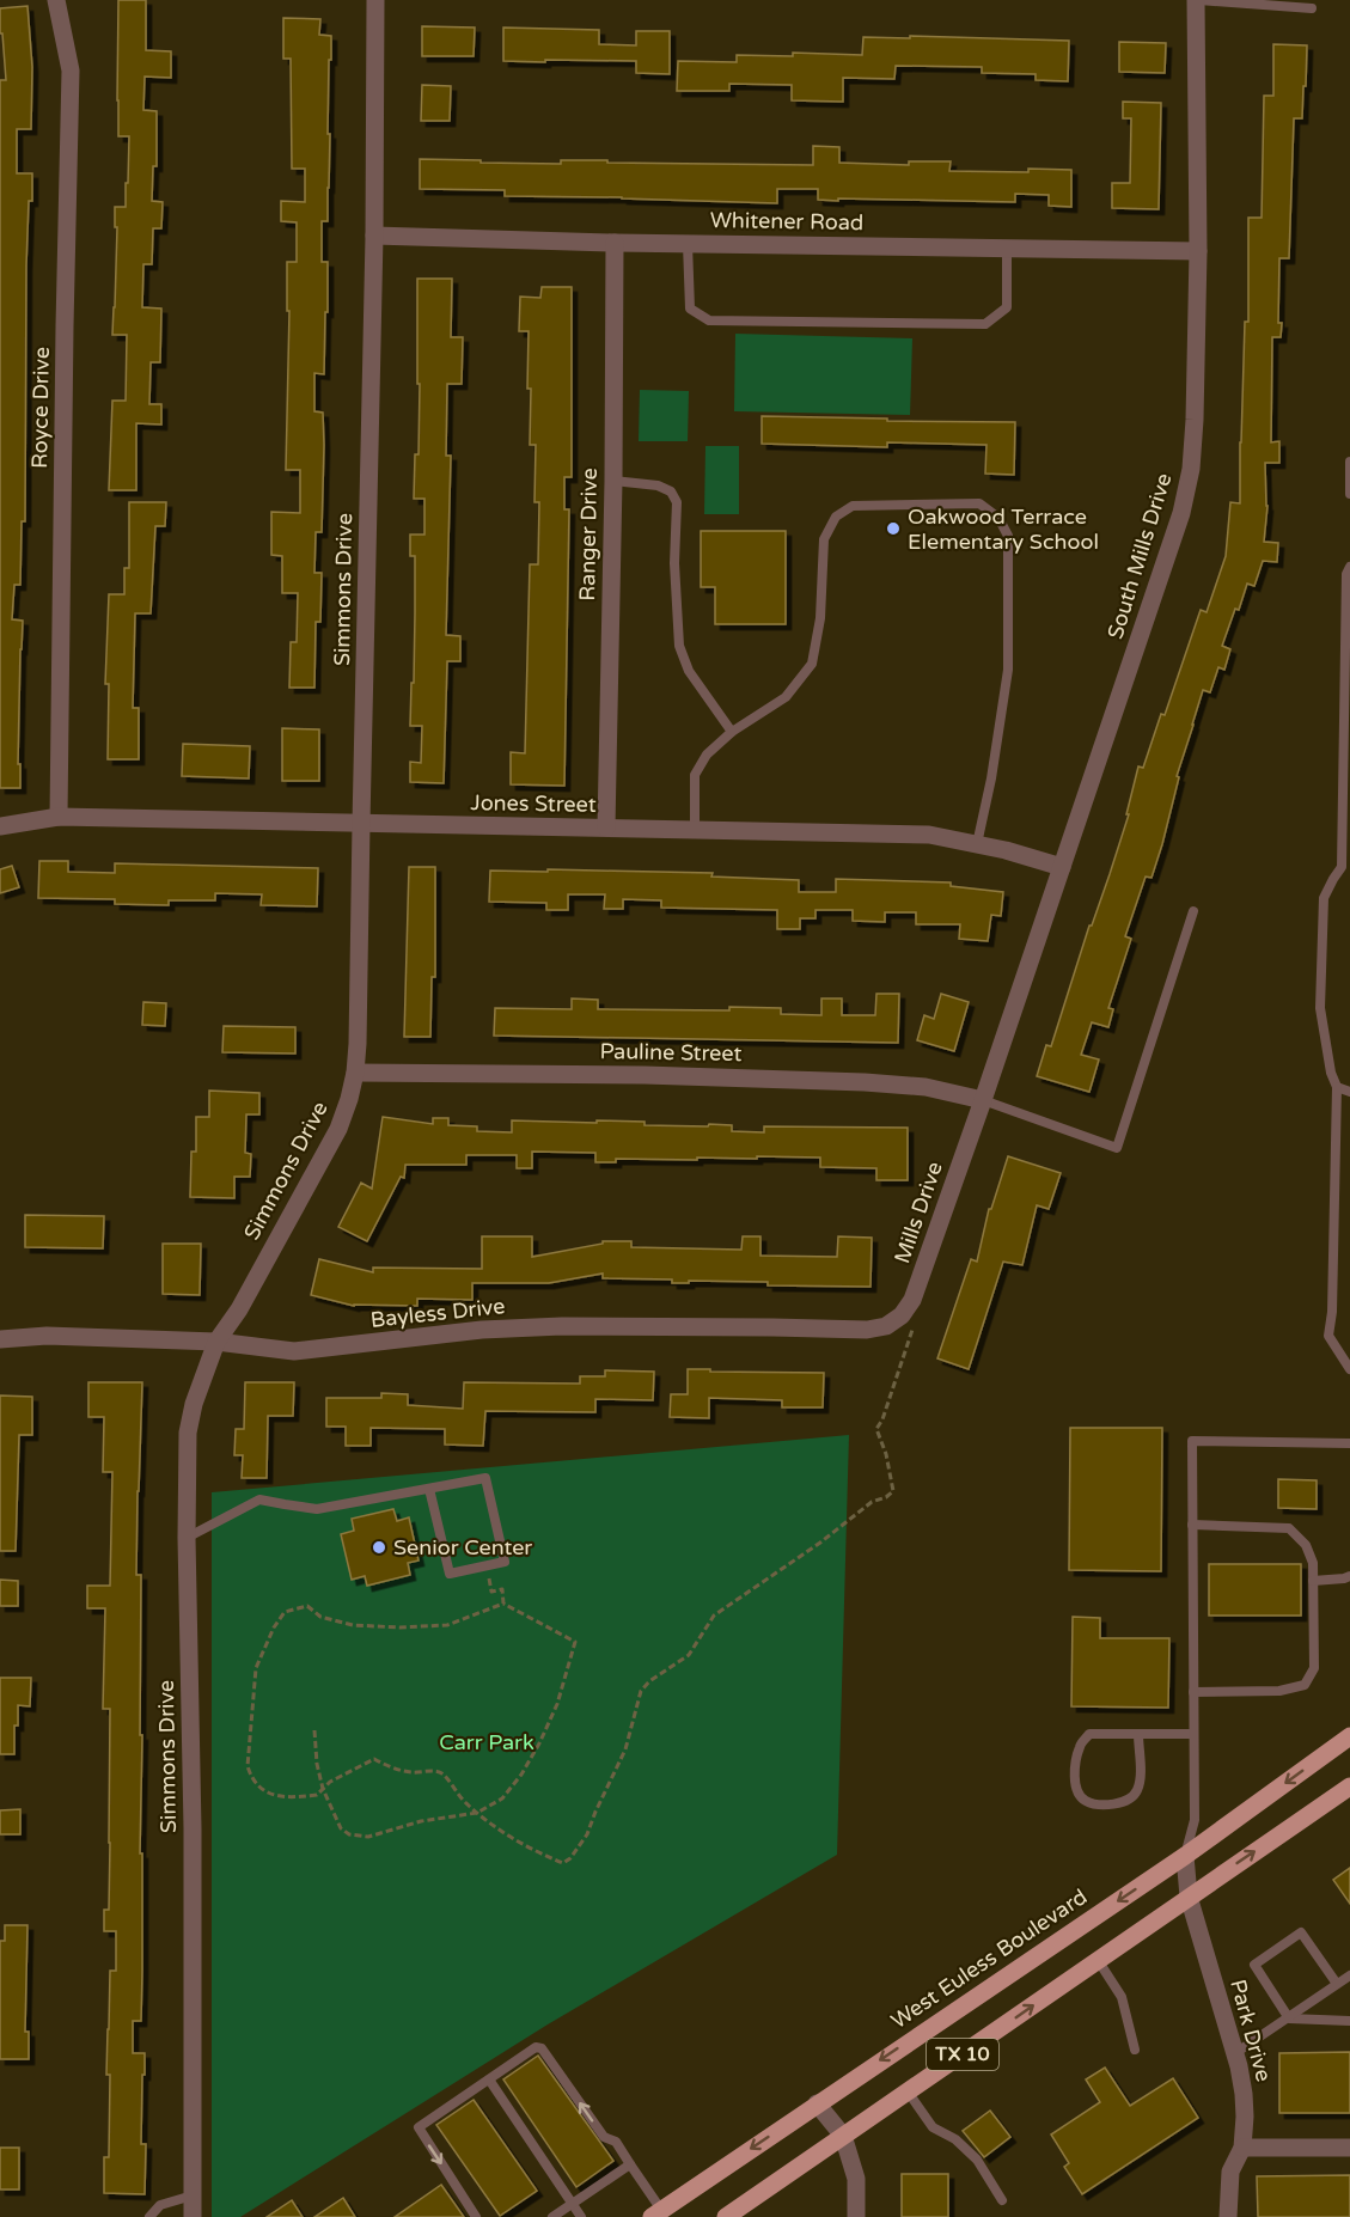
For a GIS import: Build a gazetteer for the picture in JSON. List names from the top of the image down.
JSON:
{
  "streets": {
    "main road": ["West Euless Boulevard", "TX 10"],
    "street": [
      "Whitener Road",
      "Royce Drive",
      "Ranger Drive",
      "South Mills Drive",
      "Simmons Drive",
      "Jones Street",
      "Pauline Street",
      "Mills Drive",
      "Bayless Drive",
      "Park Drive"
    ]
  },
  "crossings": [
    ["Whitener Road", "Ranger Drive"],
    ["Whitener Road", "South Mills Drive"],
    ["Whitener Road", "Simmons Drive"],
    ["Royce Drive", "Jones Street"],
    ["Ranger Drive", "Jones Street"],
    ["South Mills Drive", "Jones Street"],
    ["South Mills Drive", "Pauline Street"],
    ["South Mills Drive", "Mills Drive"],
    ["Simmons Drive", "Jones Street"],
    ["Simmons Drive", "Pauline Street"],
    ["Simmons Drive", "Bayless Drive"],
    ["Pauline Street", "Mills Drive"],
    ["Mills Drive", "Bayless Drive"],
    ["West Euless Boulevard", "Park Drive"],
    ["Park Drive", "TX 10"]
  ],
  "parks": ["Carr Park"],
  "places": ["Oakwood Terrace Elementary School", "Senior Center"]
}
